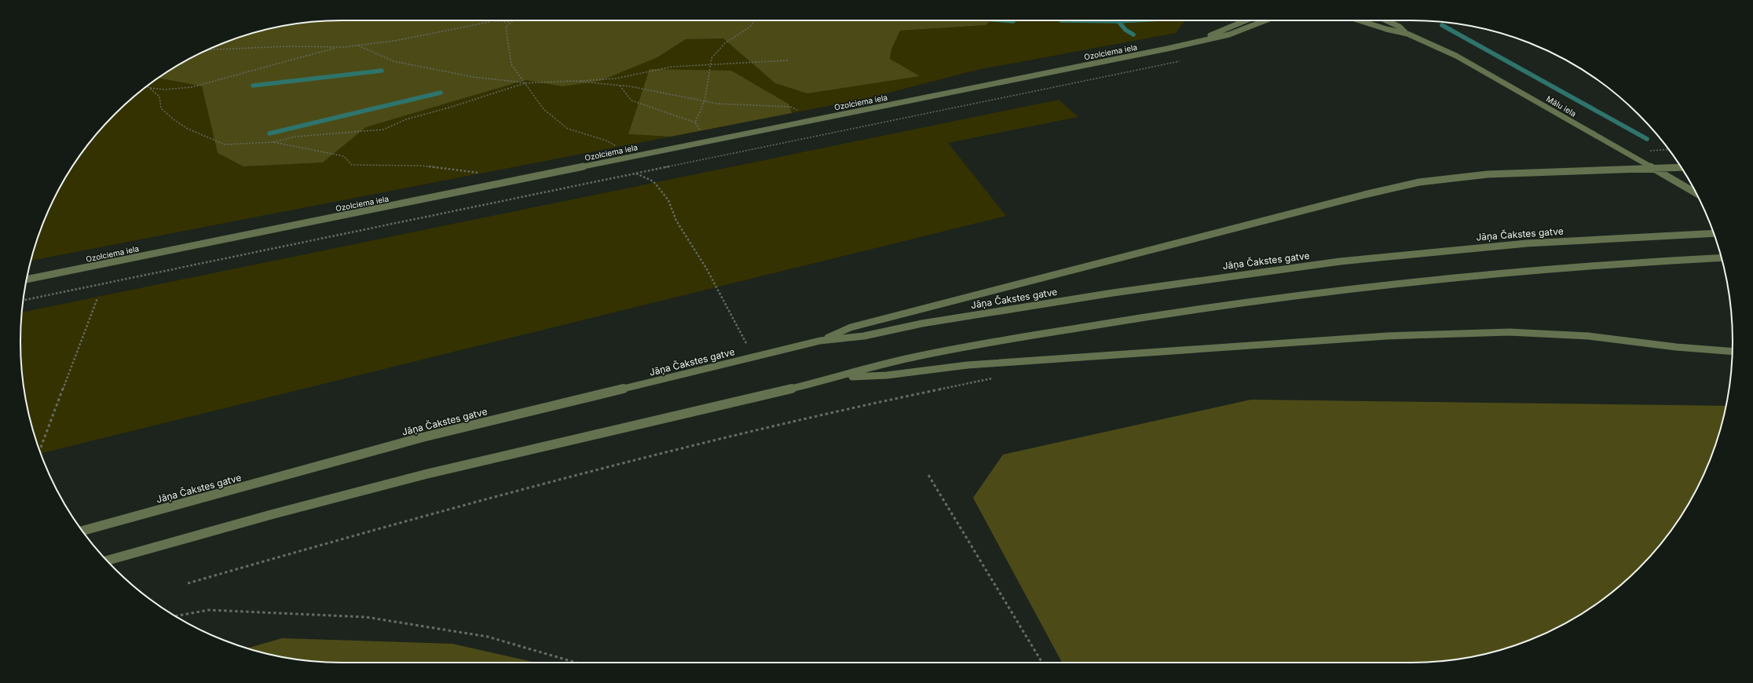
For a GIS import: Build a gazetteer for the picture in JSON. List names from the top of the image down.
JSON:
{
  "streets": {
    "street": ["Ozolciema iela", "Mālu iela", "Jāņa Čakstes gatve"]
  },
  "crossings": [
    ["Mālu iela", "Jāņa Čakstes gatve"]
  ]
}
